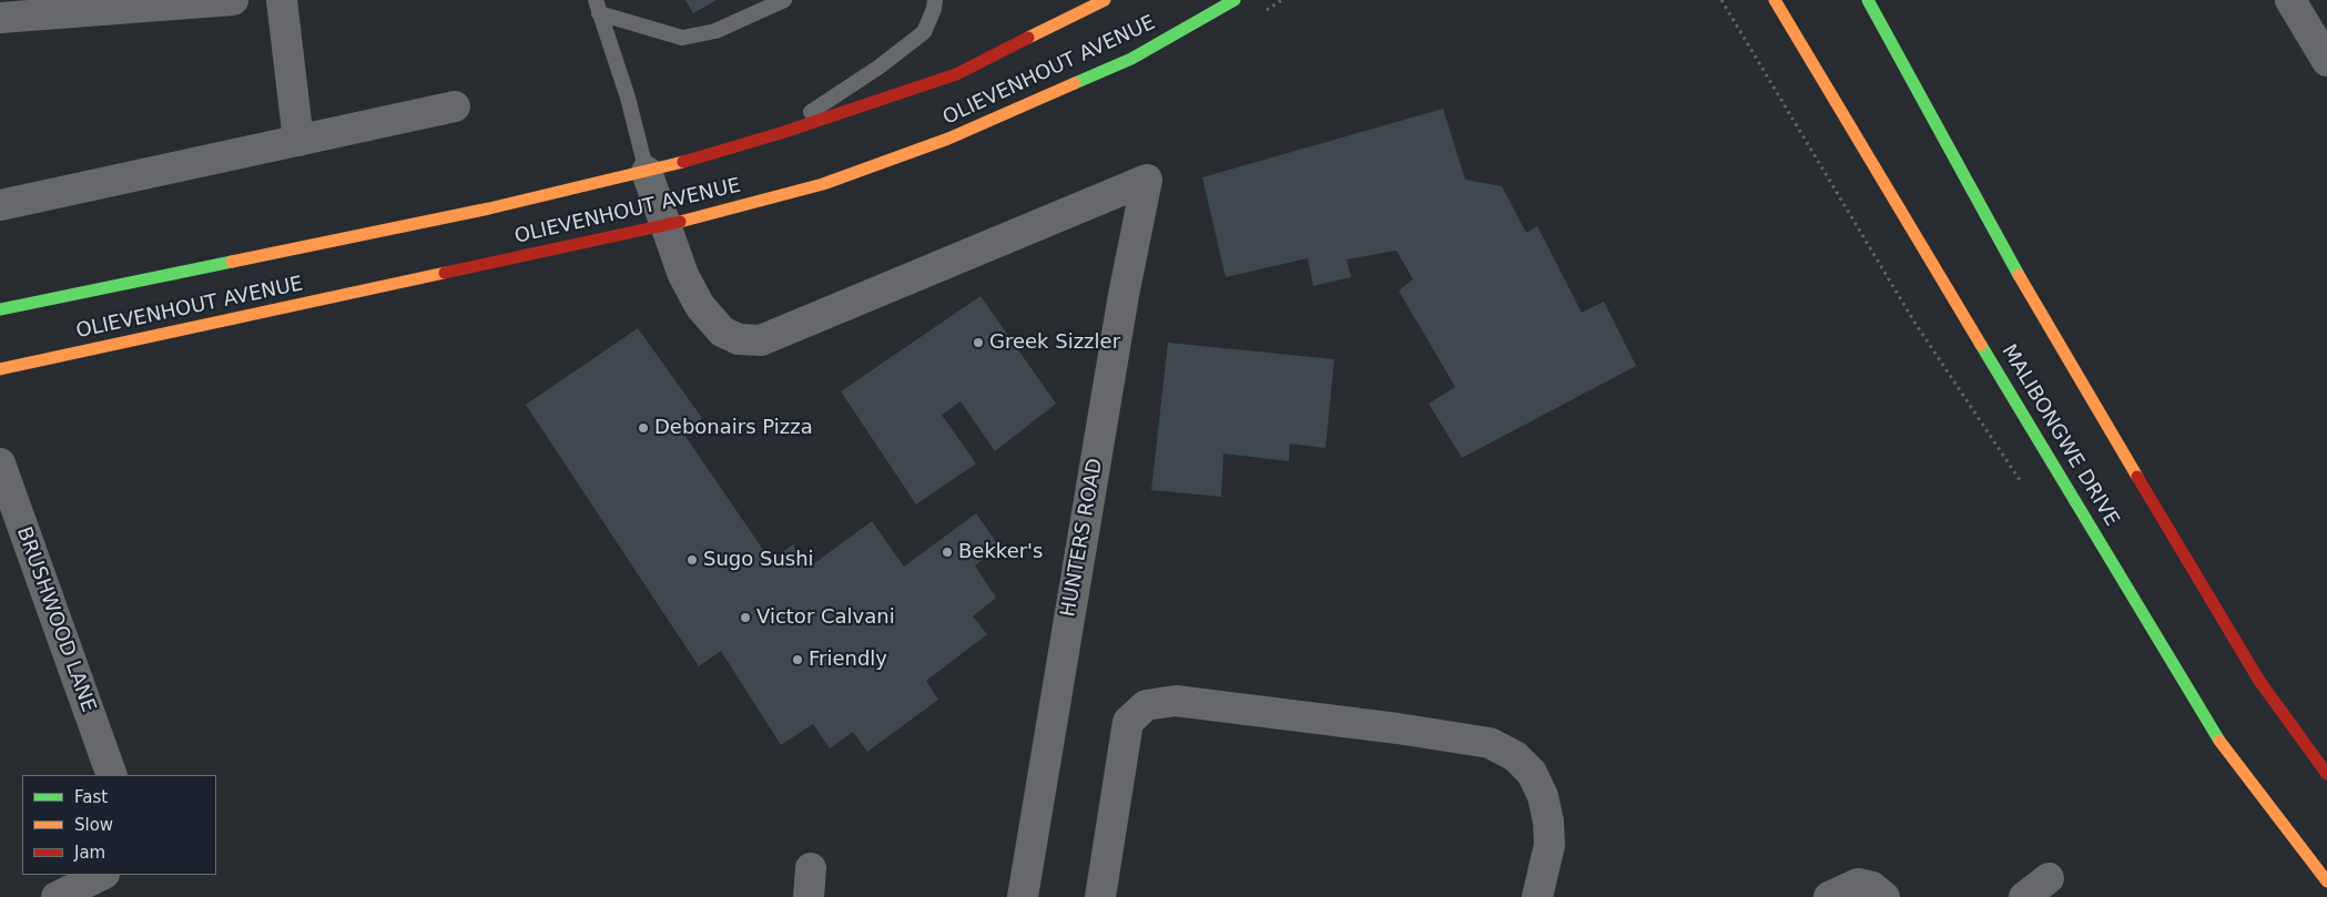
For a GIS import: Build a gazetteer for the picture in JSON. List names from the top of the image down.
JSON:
{
  "streets": {
    "street": [
      "OLIEVENHOUT AVENUE",
      "MALIBONGWE DRIVE",
      "HUNTERS ROAD",
      "BRUSHWOOD LANE"
    ]
  },
  "crossings": [
    ["OLIEVENHOUT AVENUE", "HUNTERS ROAD"]
  ],
  "places": [
    "Greek Sizzler",
    "Debonairs Pizza",
    "Bekker's",
    "Sugo Sushi",
    "Victor Calvani",
    "Friendly"
  ],
  "legend": ["Fast", "Slow", "Jam"]
}
